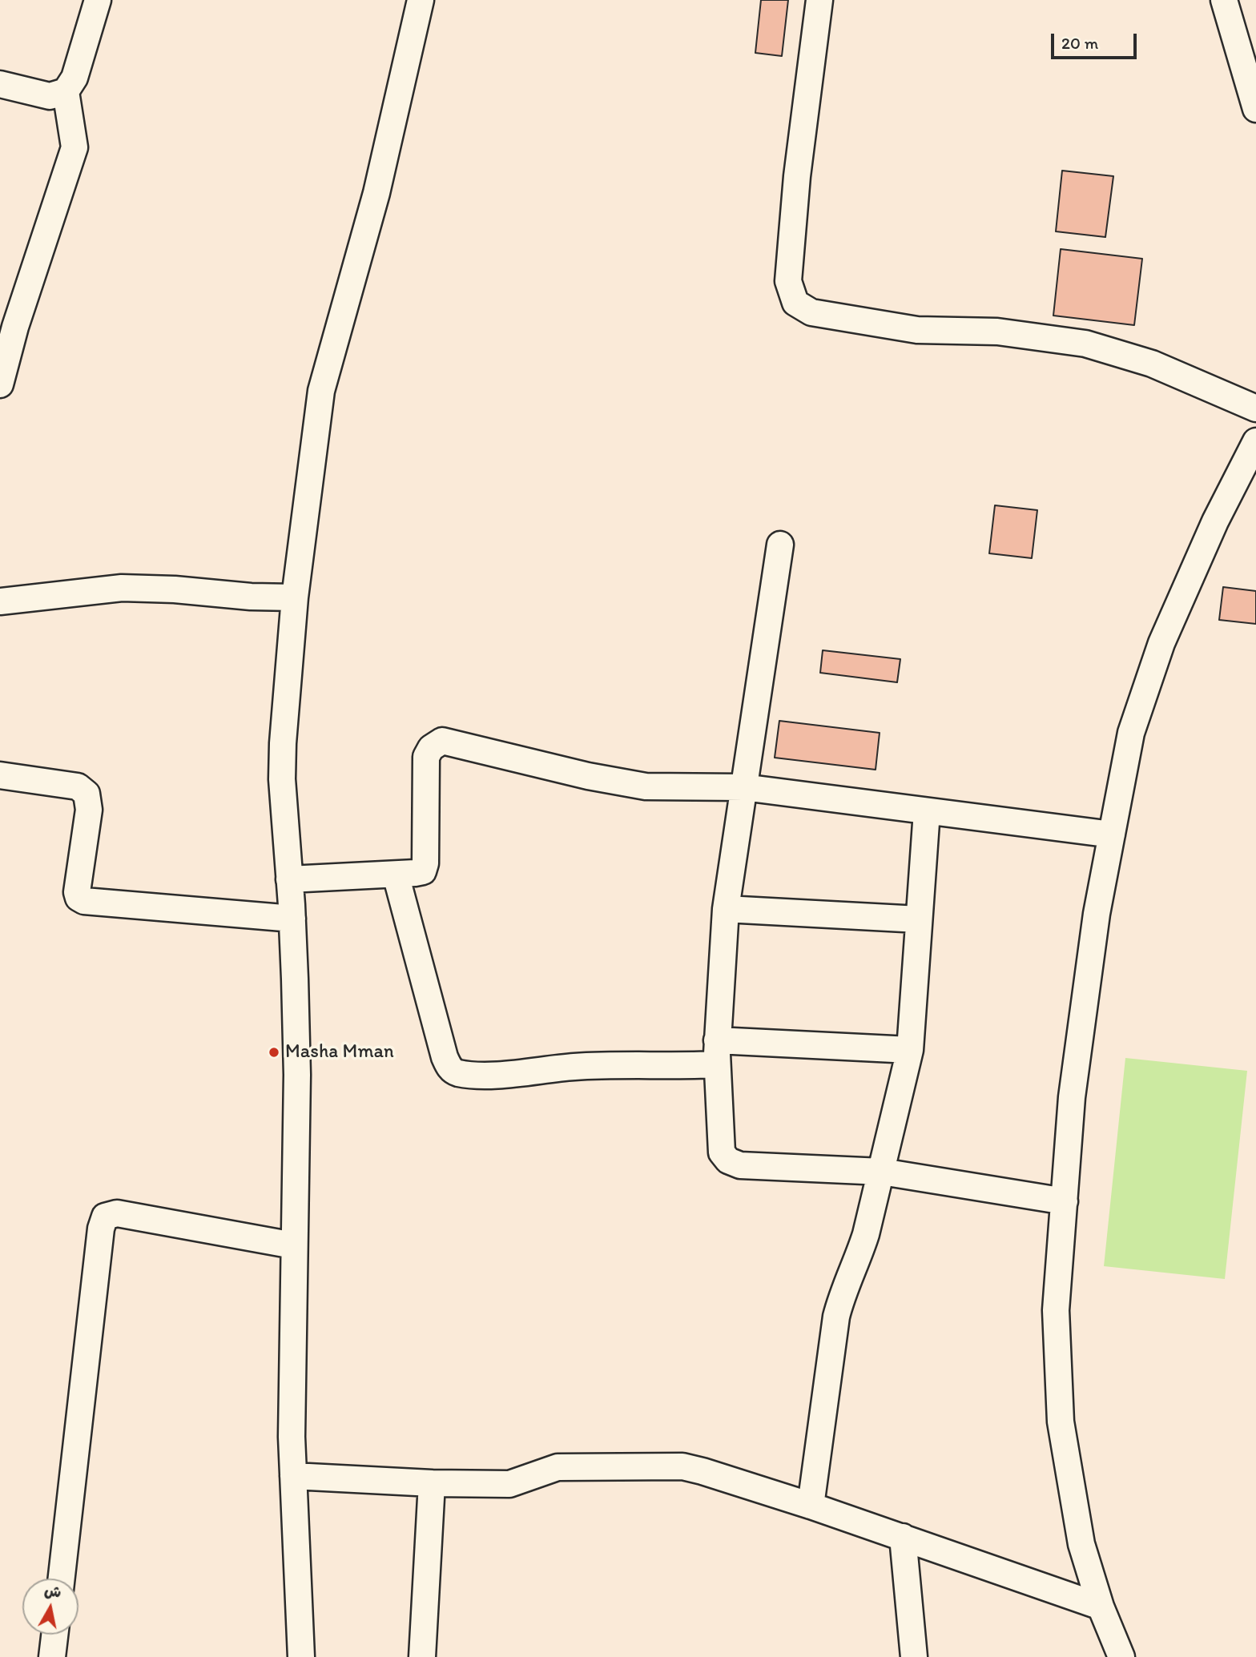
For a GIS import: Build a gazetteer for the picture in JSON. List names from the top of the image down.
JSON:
{
  "places": ["Masha Mman"],
  "scale_bar": "20 m",
  "north": "top"
}
